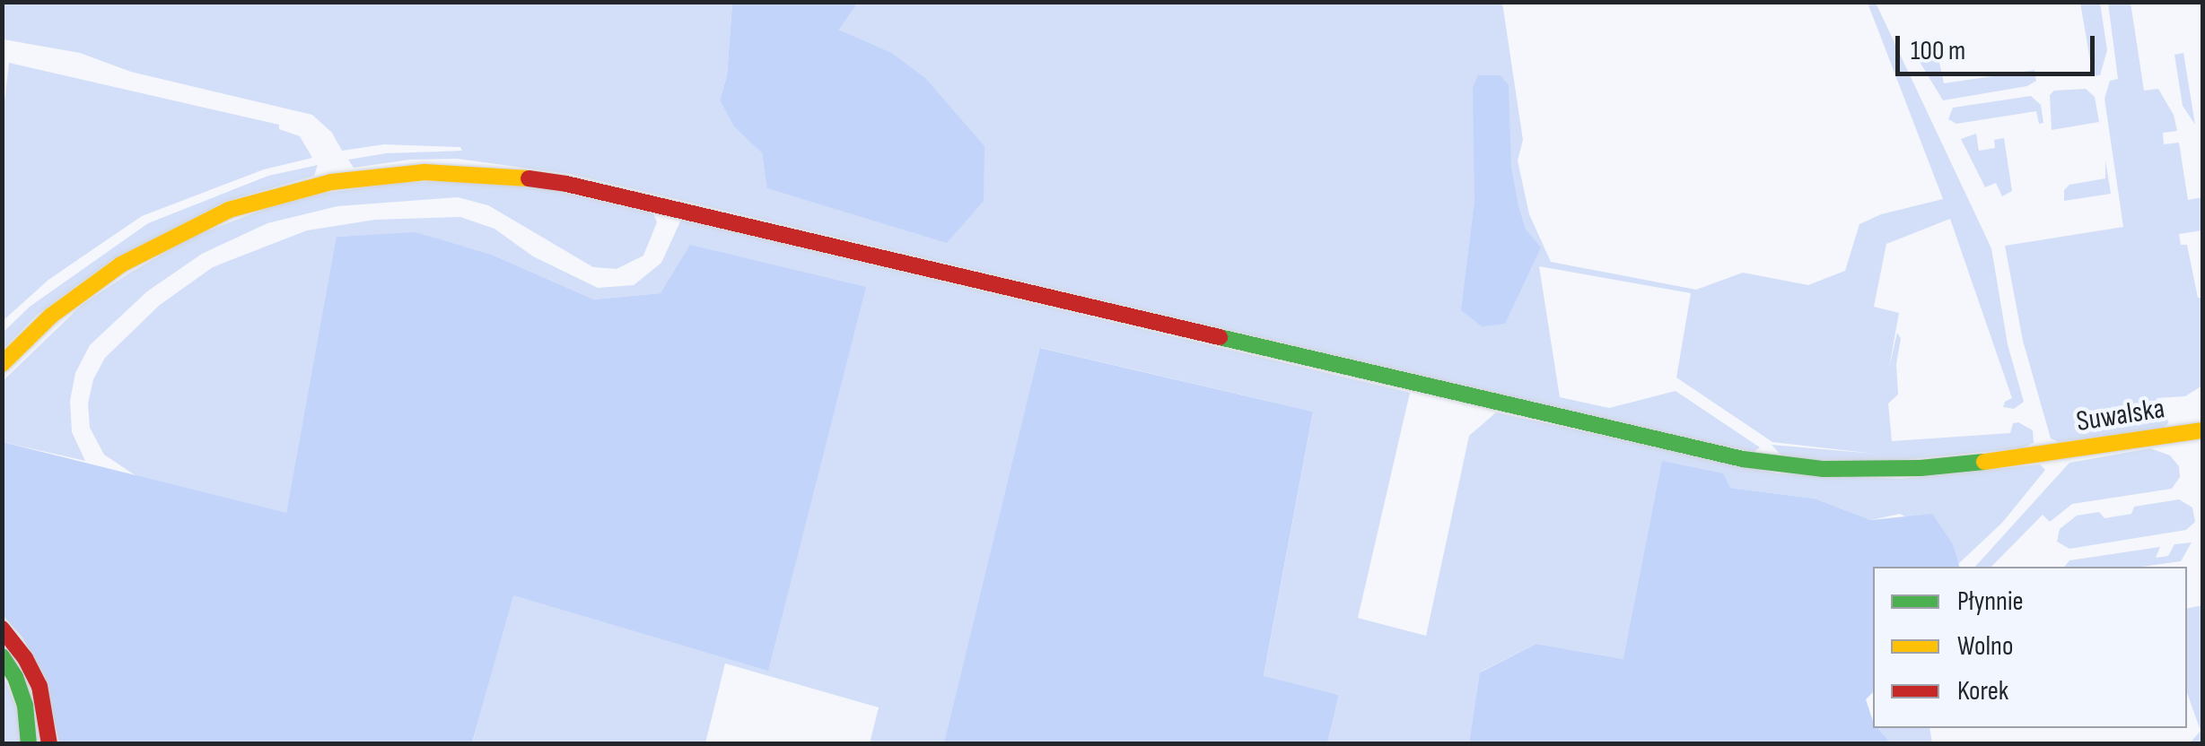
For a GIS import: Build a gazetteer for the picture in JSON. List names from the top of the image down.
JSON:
{
  "streets": {
    "main road": ["Suwalska"]
  },
  "legend": ["Płynnie", "Wolno", "Korek"],
  "scale_bar": "100 m"
}
